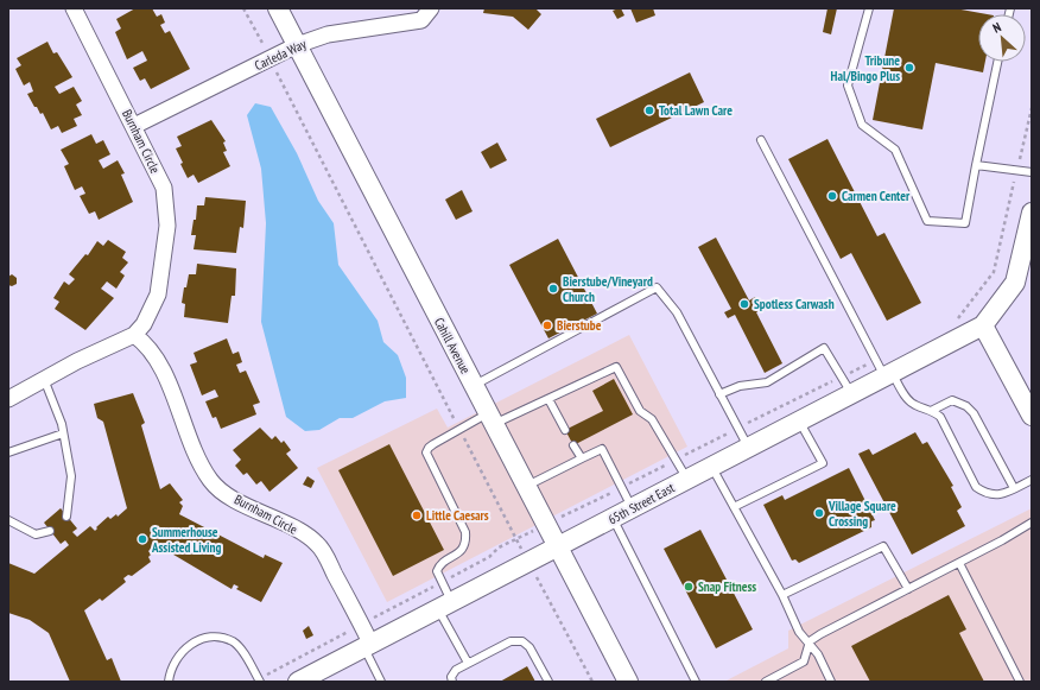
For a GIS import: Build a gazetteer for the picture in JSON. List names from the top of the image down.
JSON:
{
  "streets": {
    "street": [
      "Carleda Way",
      "Burnham Circle",
      "Cahill Avenue",
      "65th Street East"
    ]
  },
  "crossings": [
    ["Carleda Way", "Burnham Circle"],
    ["Carleda Way", "Cahill Avenue"],
    ["Burnham Circle", "65th Street East"],
    ["Cahill Avenue", "65th Street East"]
  ],
  "places": [
    "Tribune Hal/Bingo Plus",
    "Total Lawn Care",
    "Carmen Center",
    "Bierstube/Vineyard Church",
    "Spotless Carwash",
    "Bierstube",
    "Village Square Crossing",
    "Little Caesars",
    "Summerhouse Assisted Living",
    "Snap Fitness"
  ],
  "north": "top left"
}
